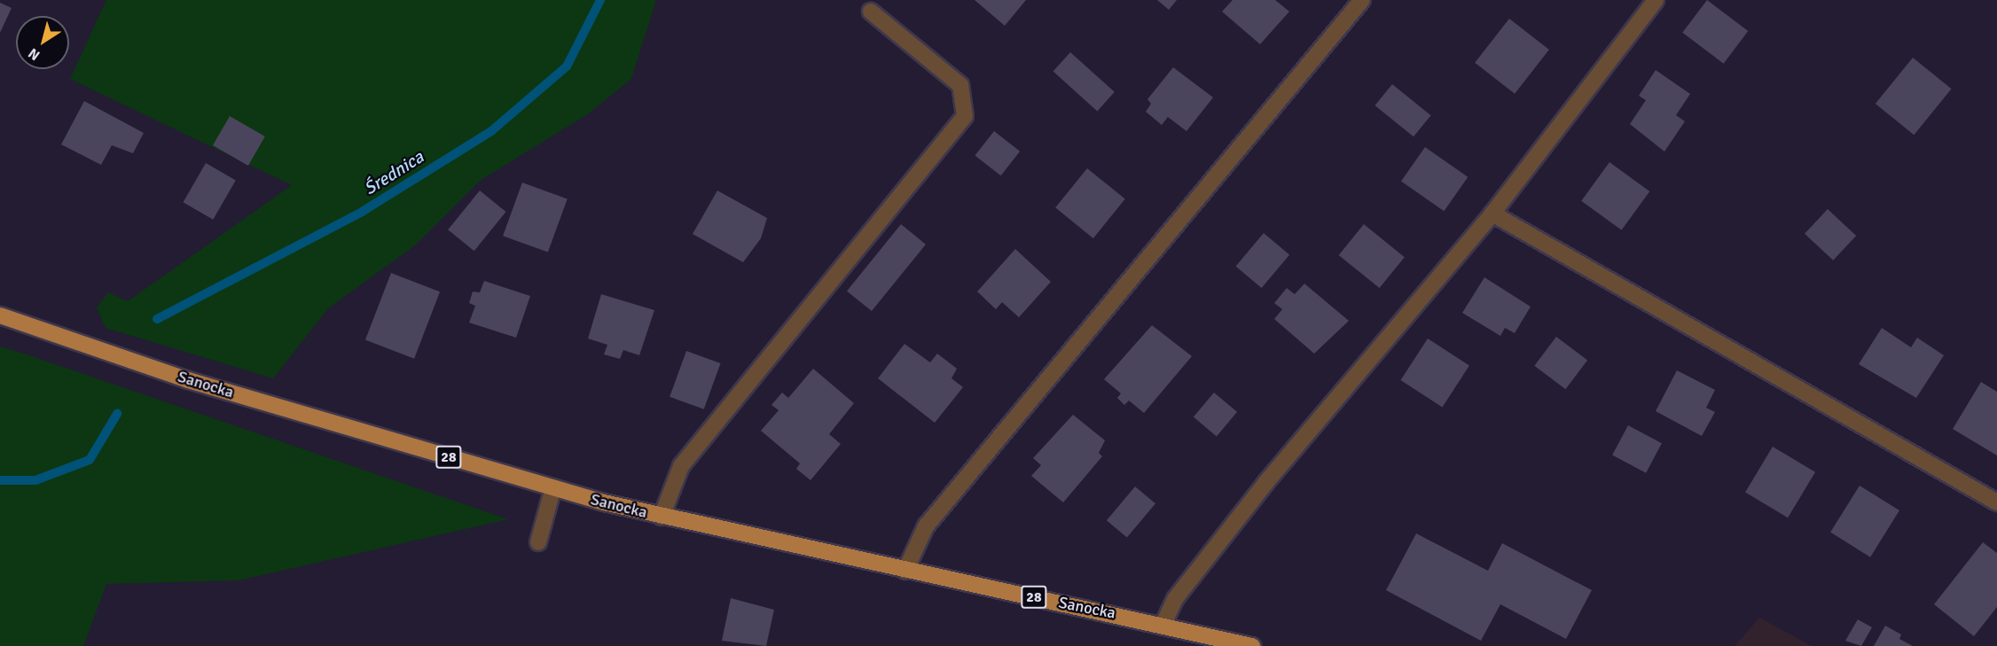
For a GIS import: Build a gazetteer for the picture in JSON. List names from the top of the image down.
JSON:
{
  "streets": {
    "main road": ["Sanocka", "28"]
  },
  "water": ["Średnica"],
  "north": "bottom left"
}
